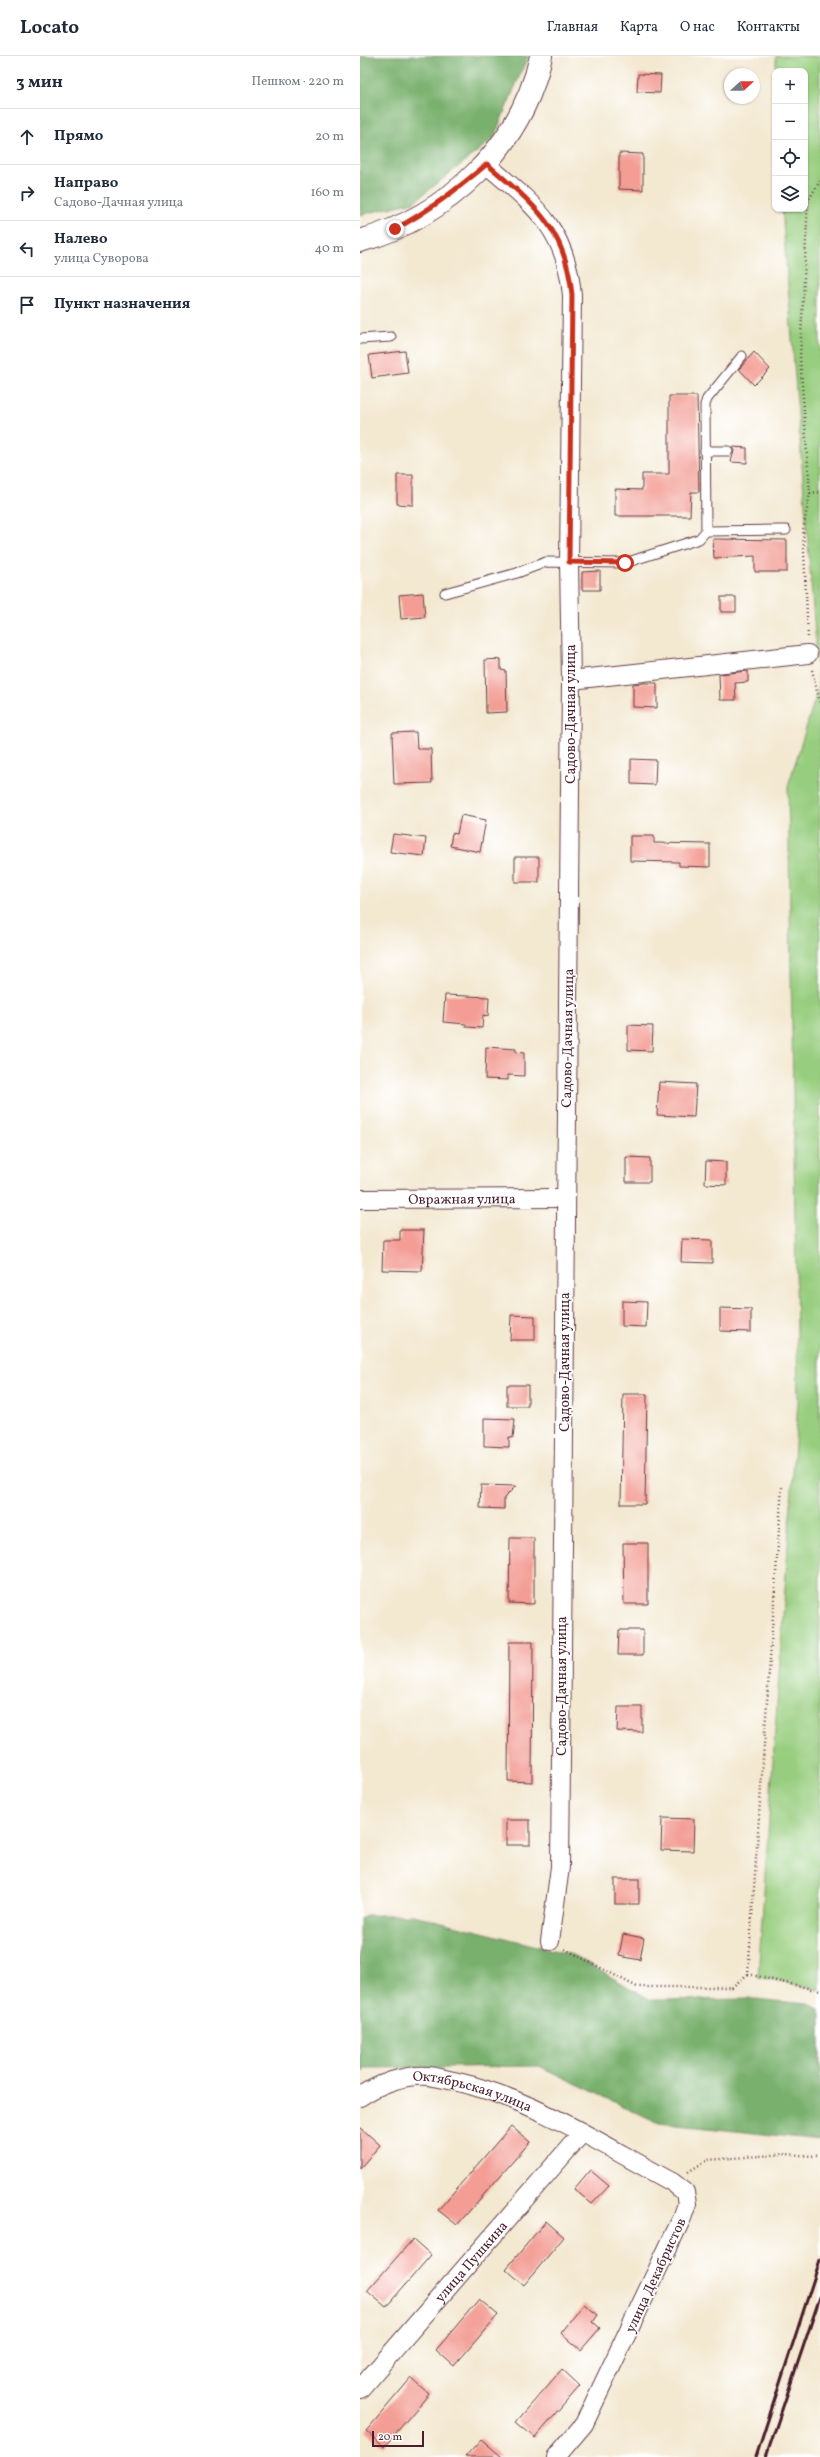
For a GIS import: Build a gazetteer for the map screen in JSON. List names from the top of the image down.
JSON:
{
  "streets": {
    "street": [
      "Садово-Дачная улица",
      "Овражная улица",
      "Октябрьская улица",
      "улица Пушкина",
      "улица Декабристов"
    ]
  },
  "crossings": [
    ["Садово-Дачная улица", "Овражная улица"],
    ["Октябрьская улица", "улица Пушкина"],
    ["Октябрьская улица", "улица Декабристов"],
    ["улица Пушкина", "улица Декабристов"]
  ],
  "scale_bar": "20 m",
  "north": "right",
  "page": {
    "header": "Locato",
    "nav": [
      "Главная",
      "Карта",
      "О нас",
      "Контакты"
    ],
    "heading": ["3 мин", "Пешком · 220 m"],
    "map_buttons": ["+", "−"],
    "list": [
      ["Прямо", "20 m"],
      ["Направо", "Садово-Дачная улица", "160 m"],
      ["Налево", "улица Суворова", "40 m"],
      "Пункт назначения"
    ],
    "scale": "20 m"
  }
}
